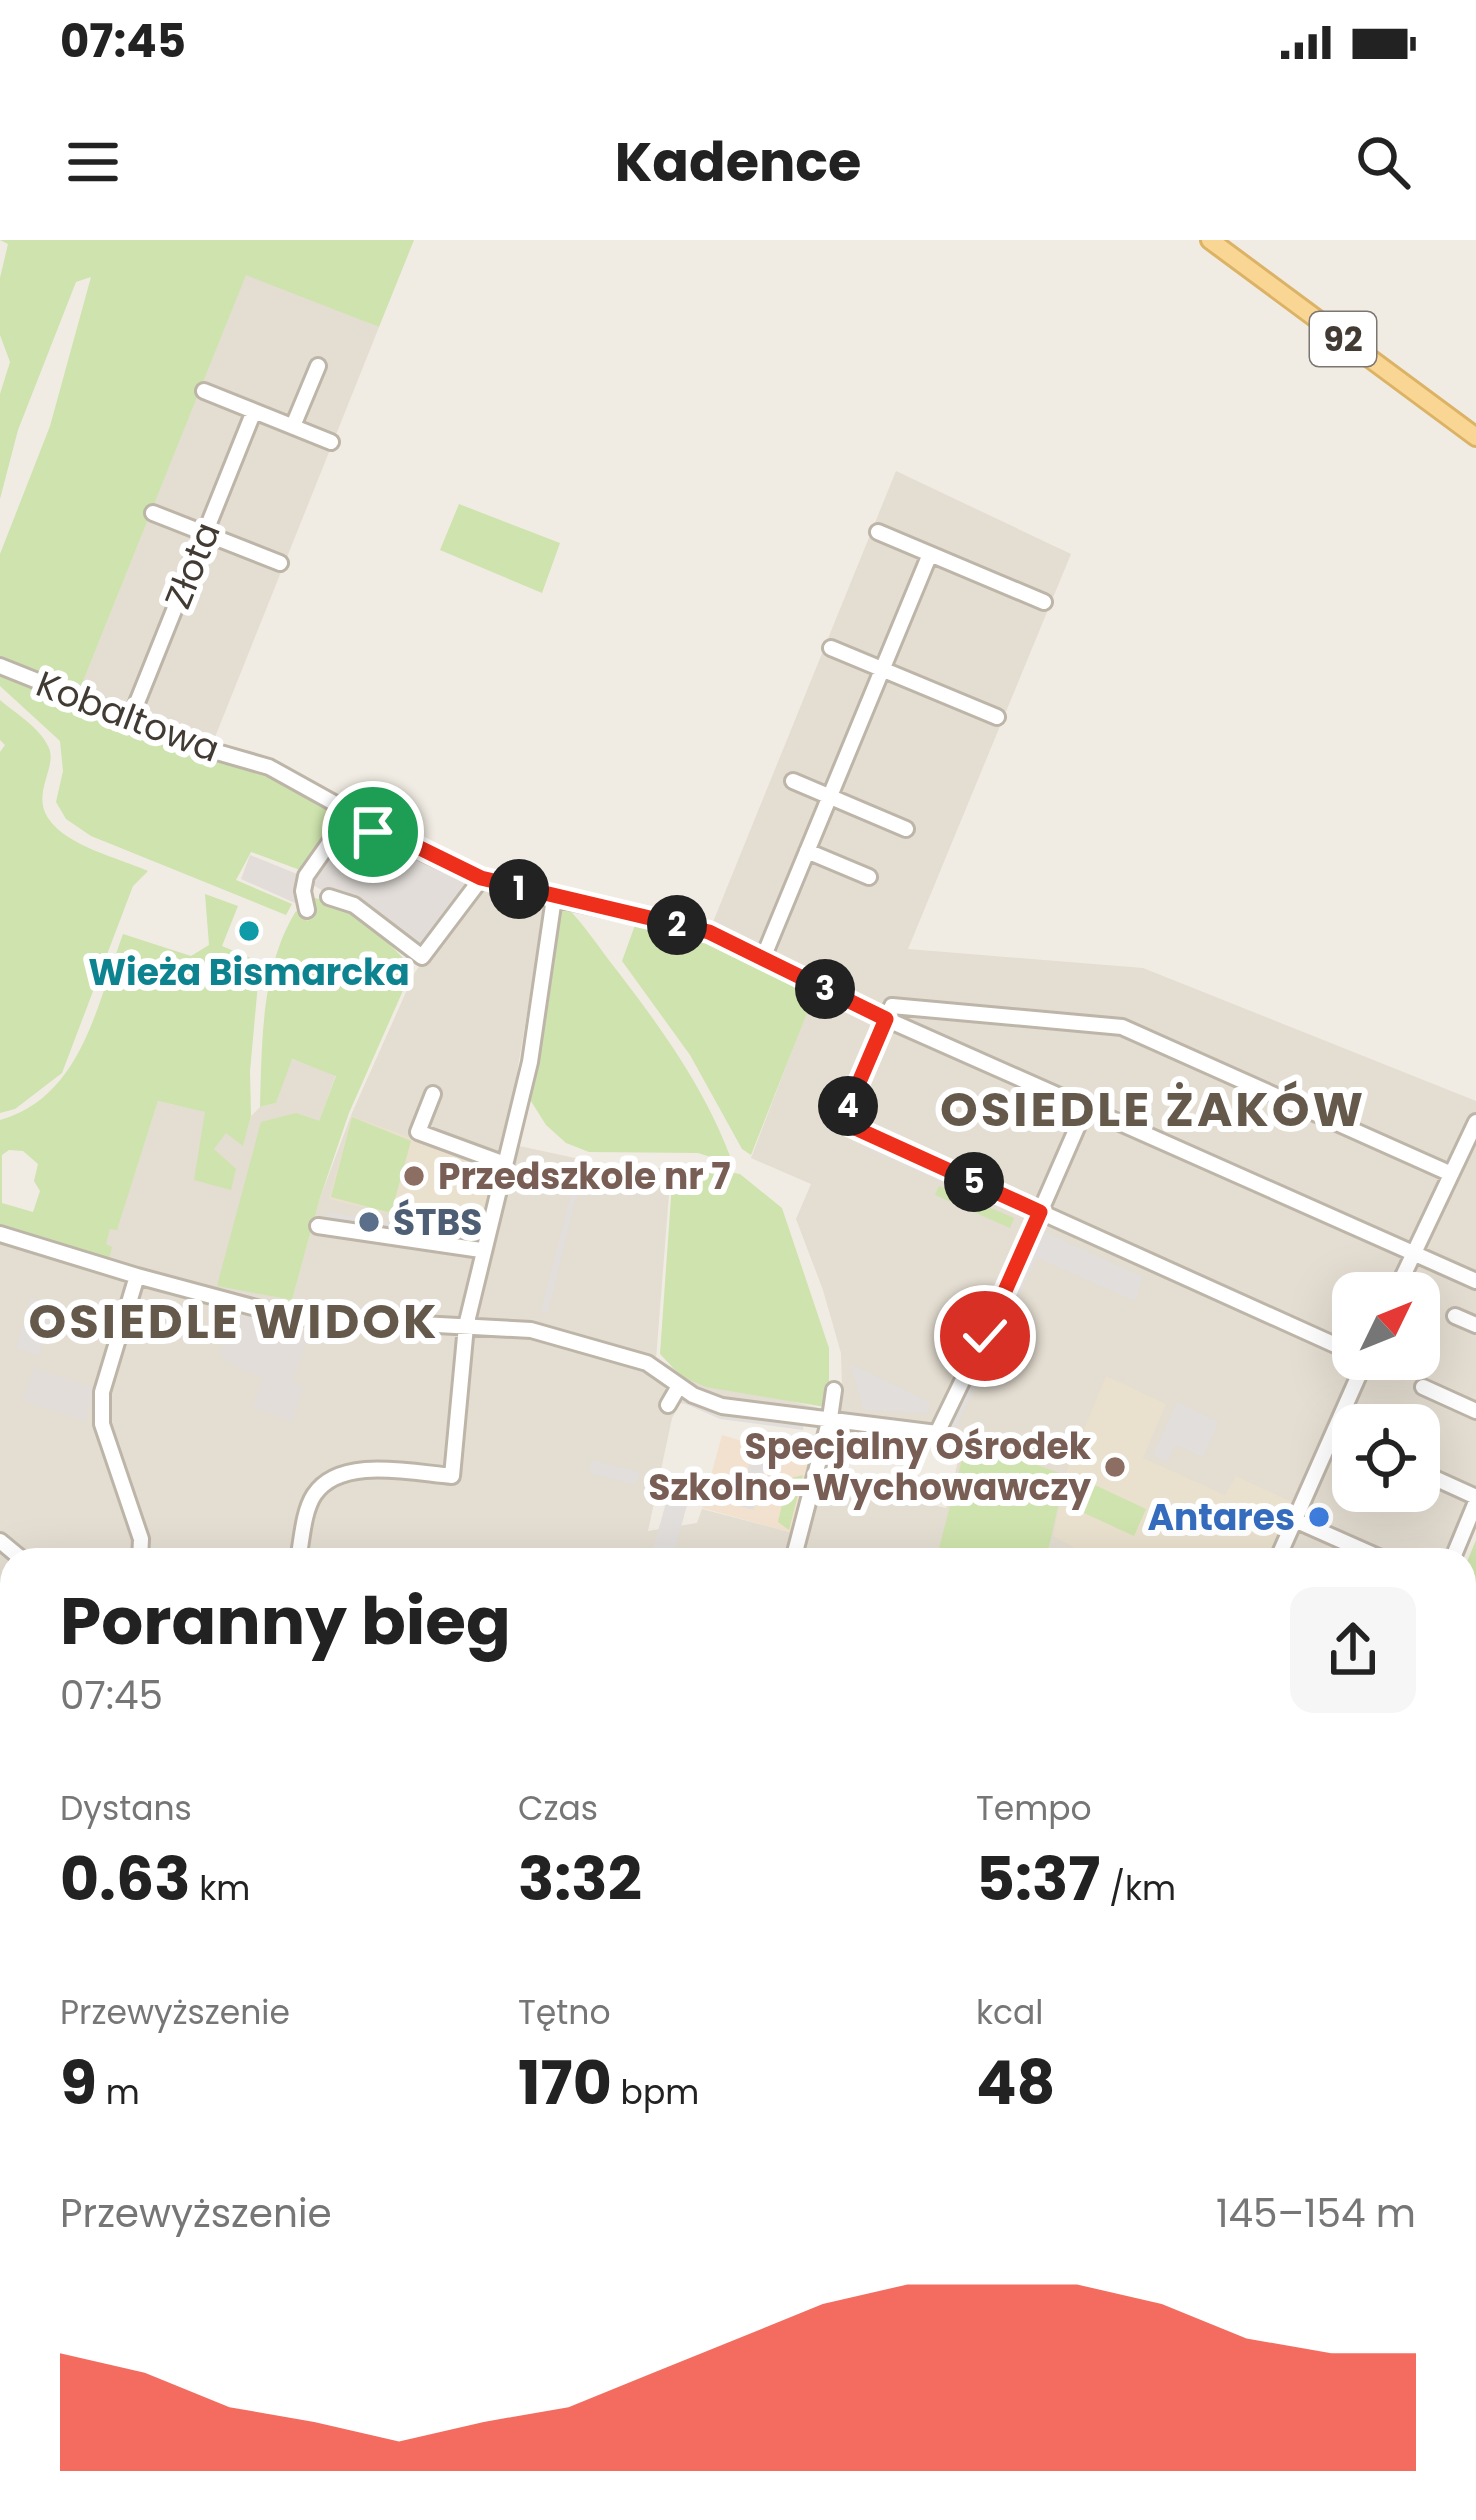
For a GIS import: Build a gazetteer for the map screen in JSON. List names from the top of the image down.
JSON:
{
  "streets": {
    "main road": ["92"],
    "street": ["Złota", "Kobaltowa"]
  },
  "crossings": [
    ["Złota", "Kobaltowa"]
  ],
  "districts": ["OSIEDLE ŻAKÓW", "OSIEDLE WIDOK"],
  "places": [
    "Wieża Bismarcka",
    "Przedszkole nr 7",
    "ŚTBS",
    "Specjalny Ośrodek Szkolno-Wychowawczy",
    "Antares"
  ],
  "north": "top right",
  "page": {
    "status": "07:45",
    "header": "Kadence",
    "pins": [
      "1",
      "2",
      "3",
      "4",
      "5"
    ],
    "heading": ["Poranny bieg", "07:45"],
    "stats": [
      ["Dystans", "0.63 km"],
      ["Czas", "3:32"],
      ["Tempo", "5:37 /km"],
      ["Przewyższenie", "9 m"],
      ["Tętno", "170 bpm"],
      ["kcal", "48"]
    ],
    "chart": ["Przewyższenie", "145–154 m"]
  }
}
